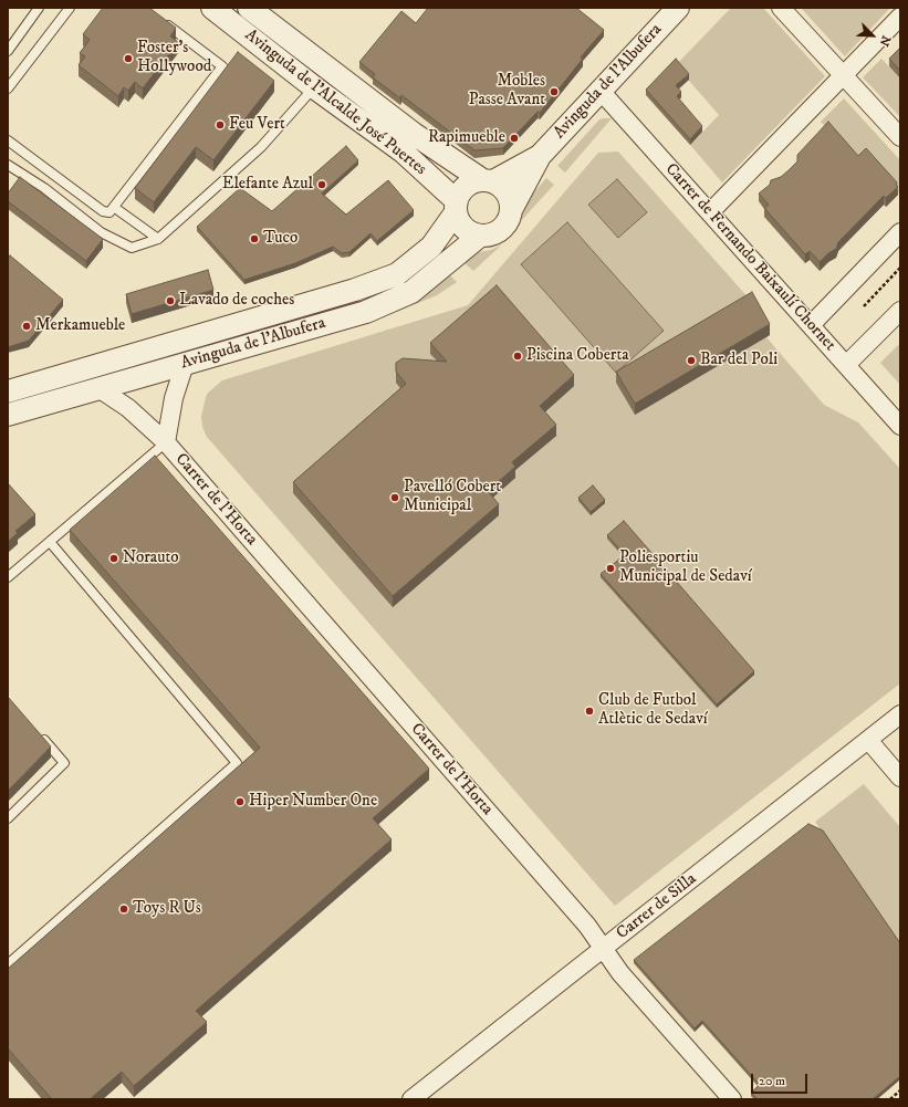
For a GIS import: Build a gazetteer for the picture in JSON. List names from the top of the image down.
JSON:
{
  "streets": {
    "street": [
      "Avinguda de l'Albufera",
      "Avinguda de l'Alcalde José Puertes",
      "Carrer de Fernando Baixaulí Chornet",
      "Carrer de l'Horta",
      "Carrer de Silla"
    ]
  },
  "crossings": [
    ["Avinguda de l'Albufera", "Avinguda de l'Alcalde José Puertes"],
    ["Avinguda de l'Albufera", "Carrer de Fernando Baixaulí Chornet"],
    ["Avinguda de l'Albufera", "Carrer de l'Horta"],
    ["Carrer de l'Horta", "Carrer de Silla"]
  ],
  "places": [
    "Foster's Hollywood",
    "Mobles Passe Avant",
    "Feu Vert",
    "Rapimueble",
    "Elefante Azul",
    "Tuco",
    "Lavado de coches",
    "Merkamueble",
    "Piscina Coberta",
    "Bar del Poli",
    "Pavelló Cobert Municipal",
    "Norauto",
    "Poliesportiu Municipal de Sedaví",
    "Club de Futbol Atlètic de Sedaví",
    "Hiper Number One",
    "Toys R Us"
  ],
  "scale_bar": "20 m",
  "north": "bottom right"
}
